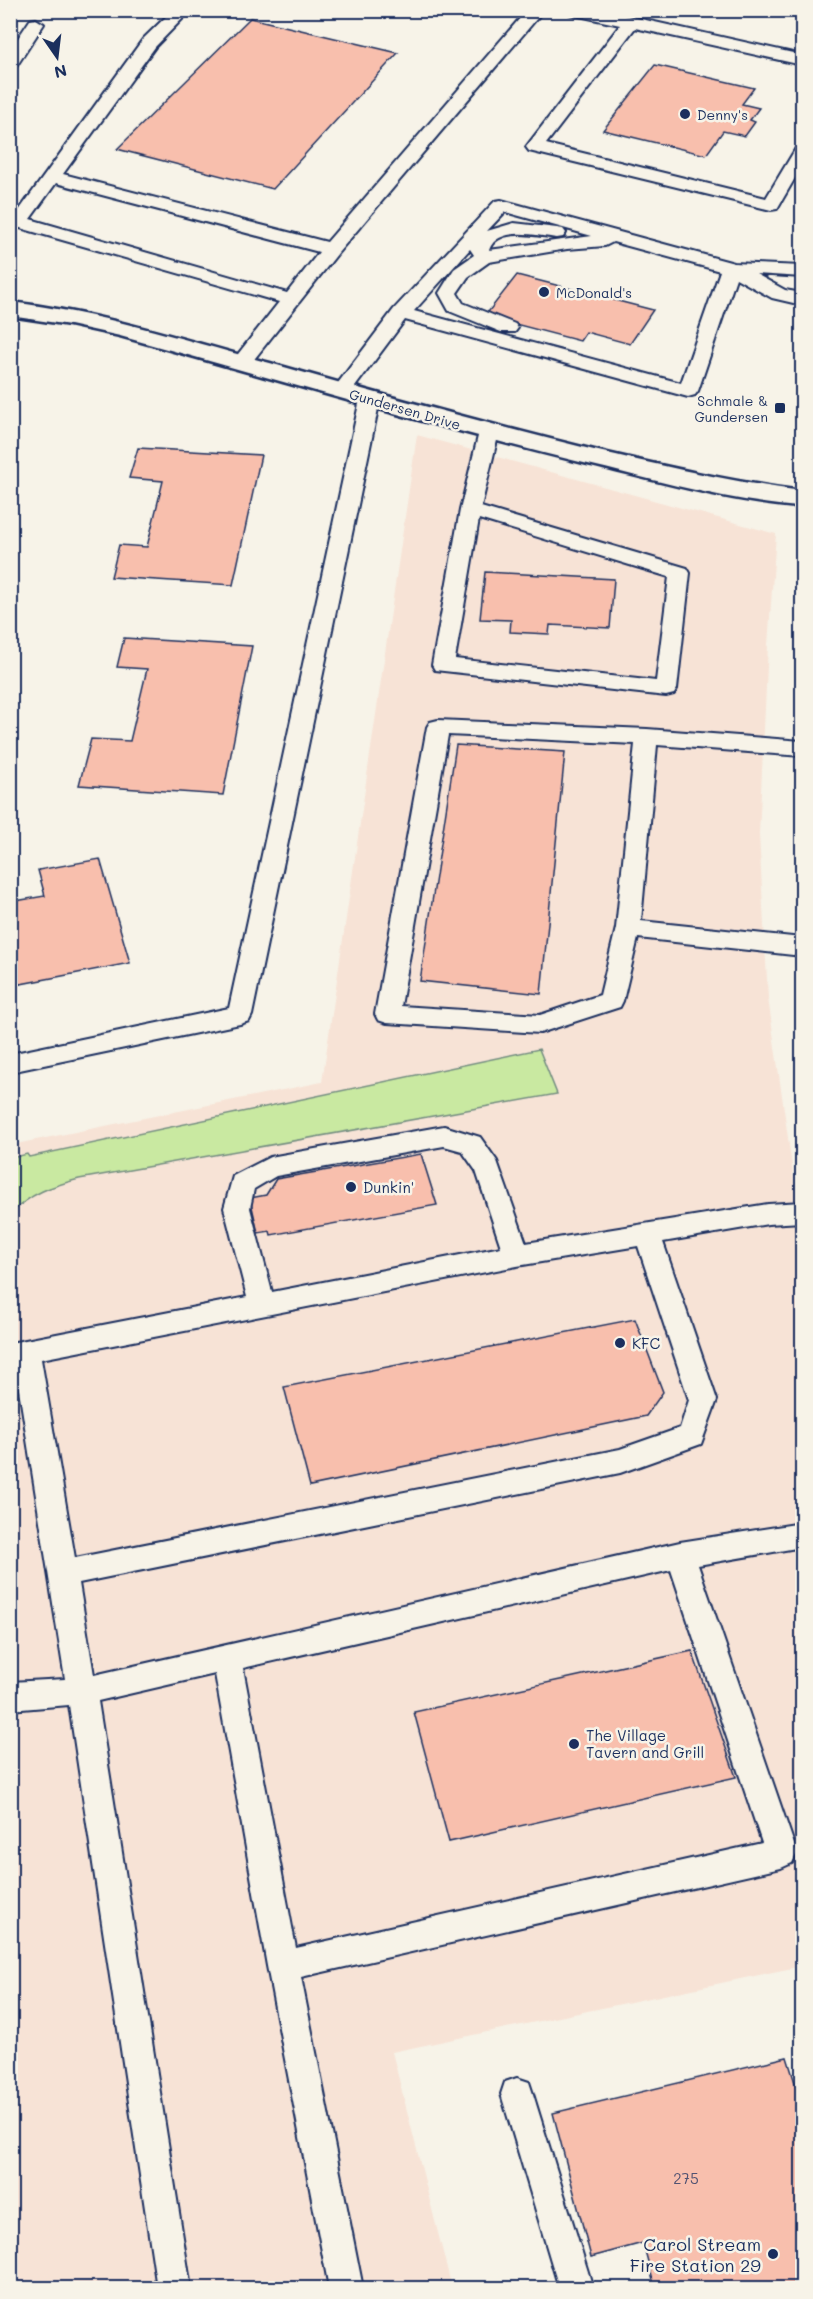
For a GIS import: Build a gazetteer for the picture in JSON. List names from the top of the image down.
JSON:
{
  "streets": {
    "street": ["Gundersen Drive"]
  },
  "places": {
    "other": [
      "Denny's",
      "McDonald's",
      "Dunkin'",
      "KFC",
      "The Village Tavern and Grill",
      "Carol Stream Fire Station 29"
    ],
    "transit": ["Schmale & Gundersen"]
  },
  "house_numbers": ["275"],
  "north": "bottom"
}
